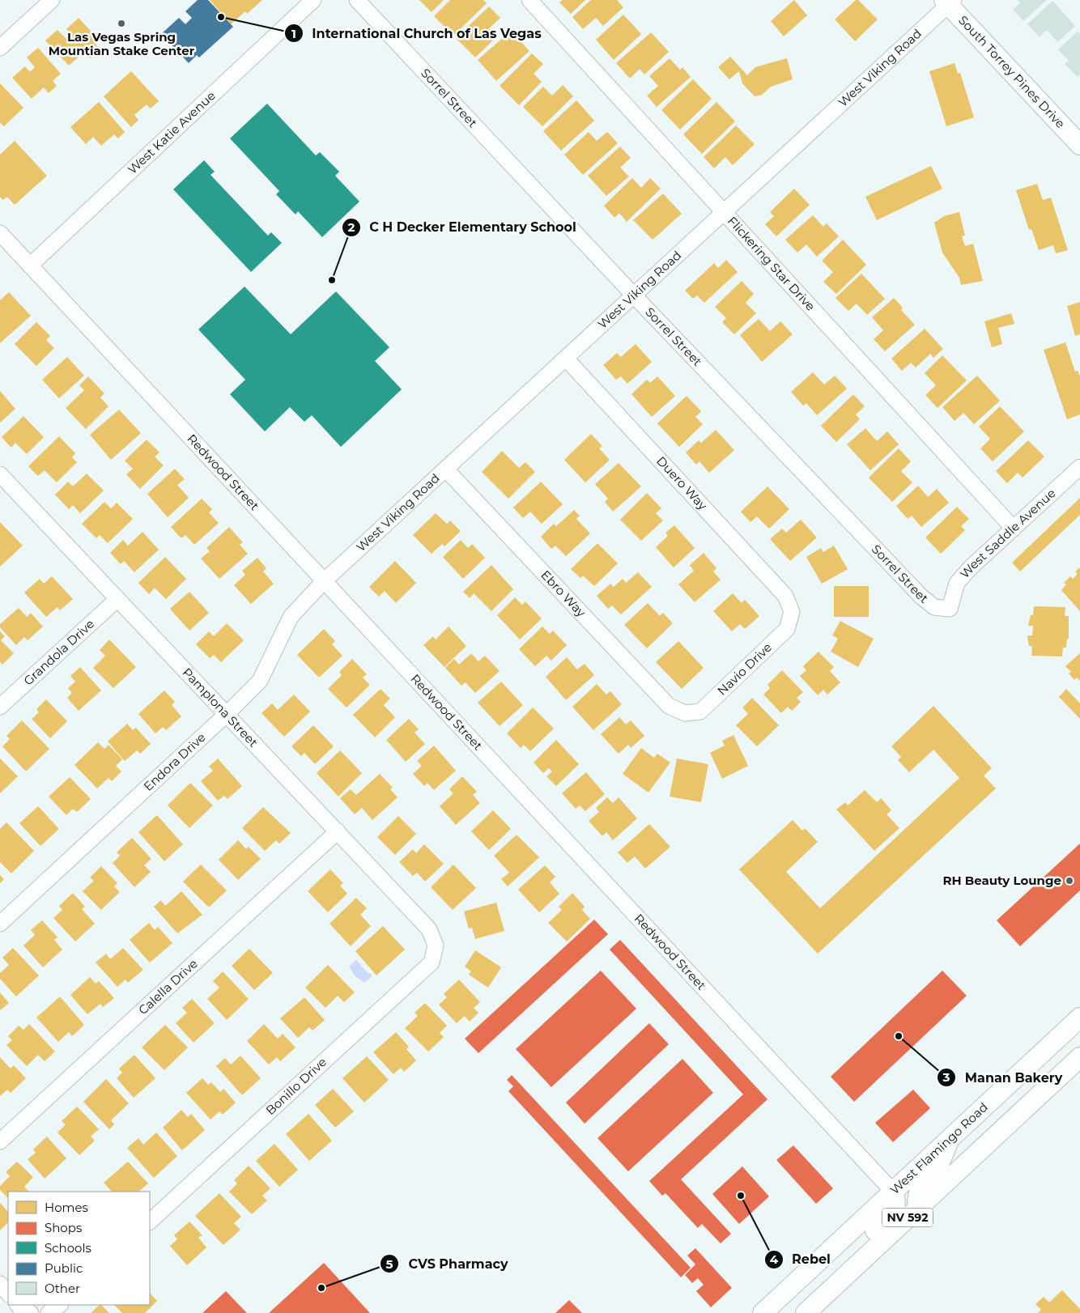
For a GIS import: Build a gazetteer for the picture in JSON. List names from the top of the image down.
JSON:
{
  "streets": {
    "main road": ["South Torrey Pines Drive", "West Flamingo Road", "NV 592"],
    "street": [
      "West Viking Road",
      "Sorrel Street",
      "West Katie Avenue",
      "Flickering Star Drive",
      "Redwood Street",
      "Duero Way",
      "West Saddle Avenue",
      "Ebro Way",
      "Grandola Drive",
      "Navio Drive",
      "Pamplona Street",
      "Endora Drive",
      "Calella Drive",
      "Bonillo Drive"
    ]
  },
  "crossings": [
    ["West Viking Road", "South Torrey Pines Drive"],
    ["West Viking Road", "Sorrel Street"],
    ["West Viking Road", "Flickering Star Drive"],
    ["West Viking Road", "Redwood Street"],
    ["West Viking Road", "Duero Way"],
    ["West Viking Road", "Ebro Way"],
    ["West Viking Road", "Endora Drive"],
    ["Sorrel Street", "West Saddle Avenue"],
    ["West Katie Avenue", "Redwood Street"],
    ["Flickering Star Drive", "West Saddle Avenue"],
    ["Redwood Street", "Endora Drive"],
    ["Redwood Street", "West Flamingo Road"],
    ["Duero Way", "Navio Drive"],
    ["Ebro Way", "Navio Drive"],
    ["Grandola Drive", "Pamplona Street"],
    ["Pamplona Street", "Endora Drive"],
    ["Pamplona Street", "Calella Drive"],
    ["Pamplona Street", "Bonillo Drive"]
  ],
  "places": [
    "International Church of Las Vegas",
    "Las Vegas Spring Mountian Stake Center",
    "C H Decker Elementary School",
    "RH Beauty Lounge",
    "Manan Bakery",
    "Rebel",
    "CVS Pharmacy"
  ],
  "legend": [
    "Homes",
    "Shops",
    "Schools",
    "Public",
    "Other"
  ]
}
